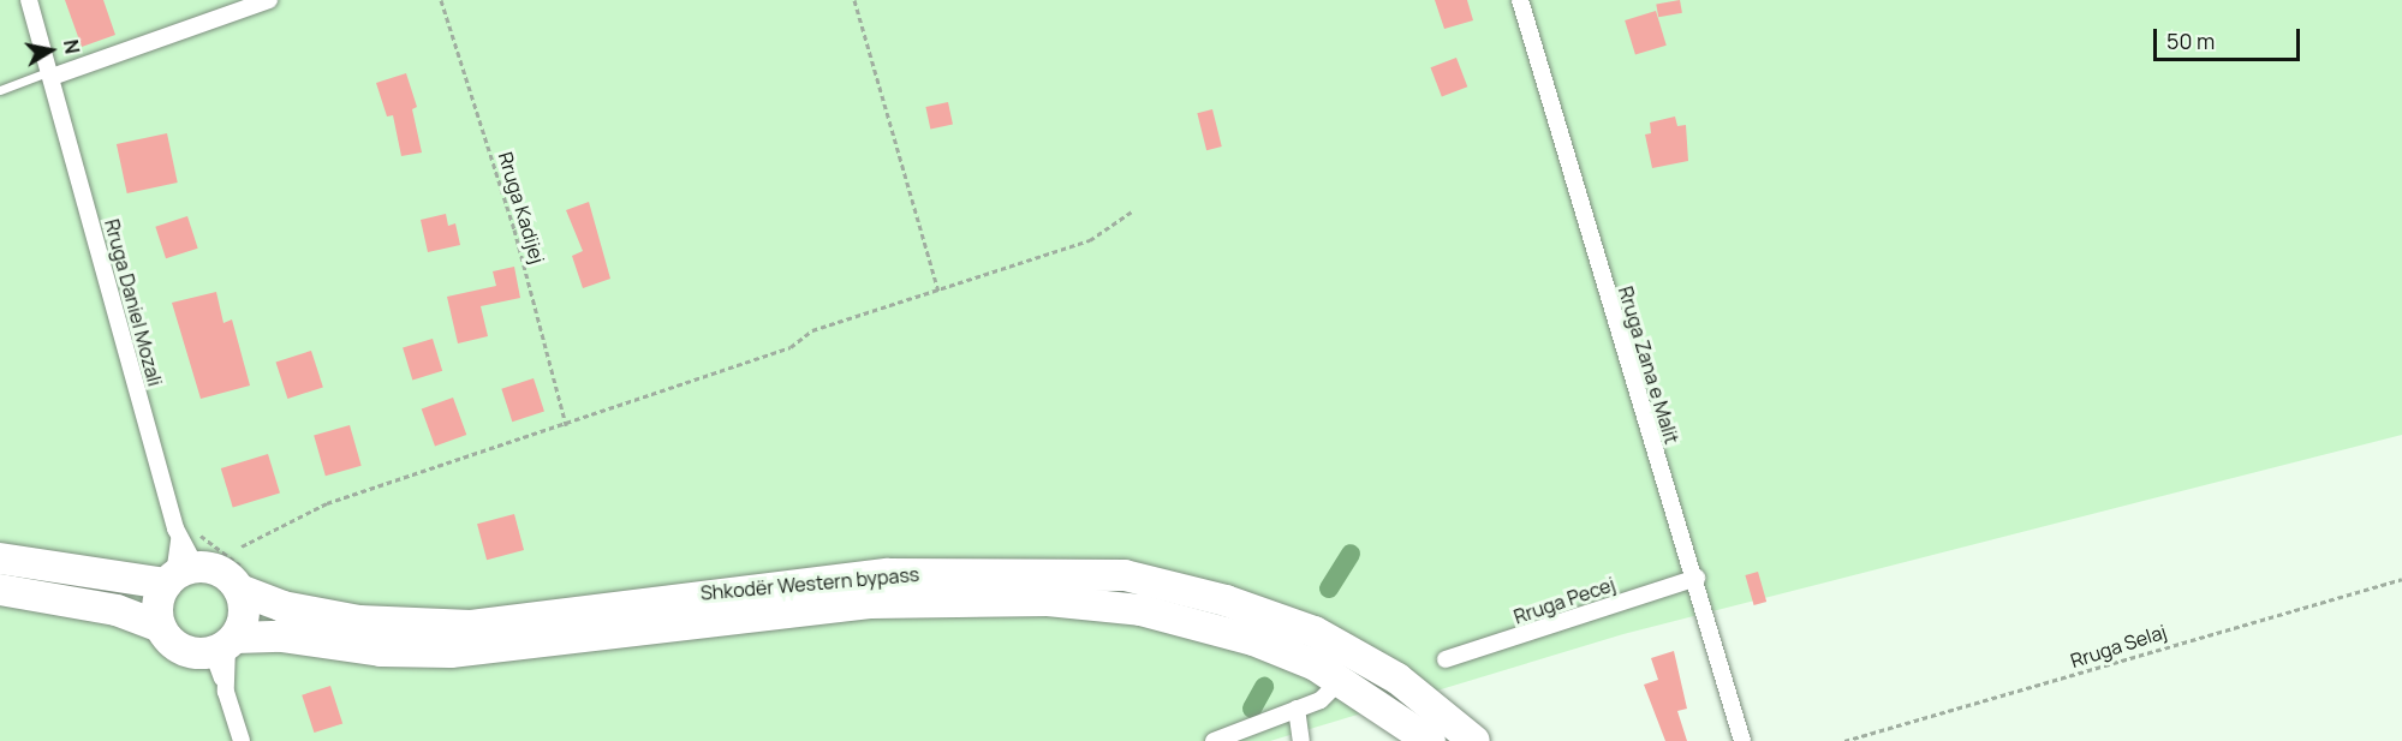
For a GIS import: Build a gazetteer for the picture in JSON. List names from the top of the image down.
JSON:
{
  "streets": {
    "highway": ["Shkodër Western bypass"],
    "street": ["Rruga Daniel Mozali", "Rruga Zana e Malit", "Rruga Pecej"],
    "path": ["Rruga Kadijej", "Rruga Selaj"]
  },
  "crossings": [
    ["Rruga Daniel Mozali", "Shkodër Western bypass"],
    ["Rruga Zana e Malit", "Rruga Pecej"]
  ],
  "scale_bar": "50 m",
  "north": "right"
}
